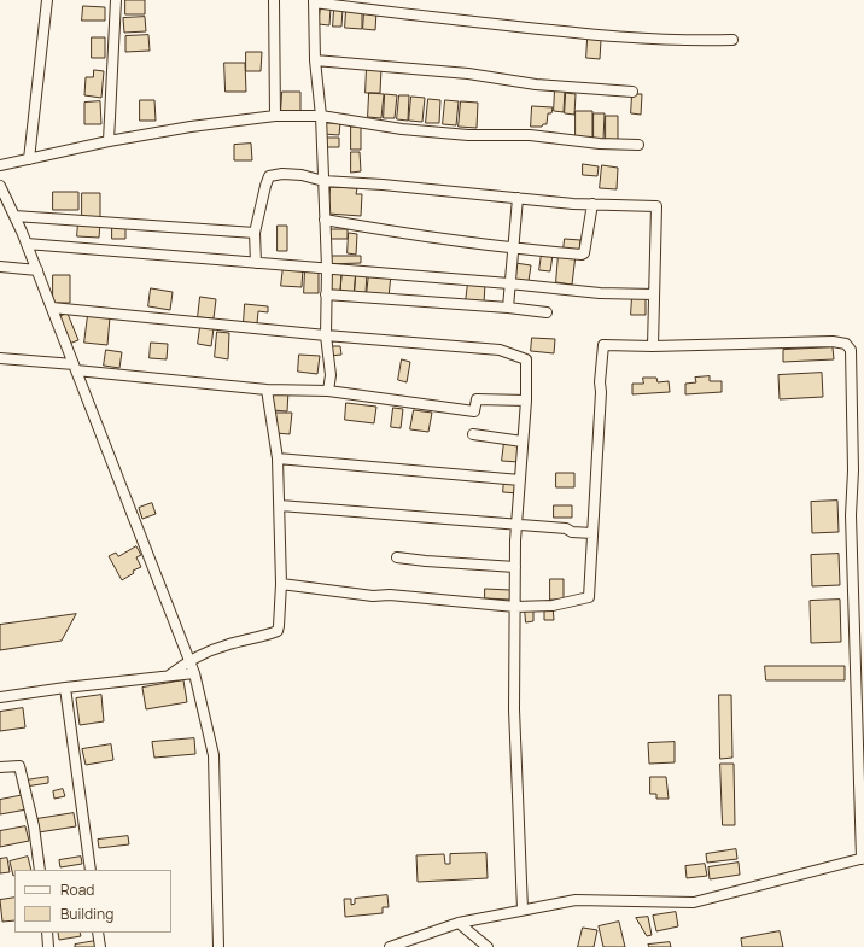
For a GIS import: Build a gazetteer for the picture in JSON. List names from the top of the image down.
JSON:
{
  "legend": ["Road", "Building"]
}
